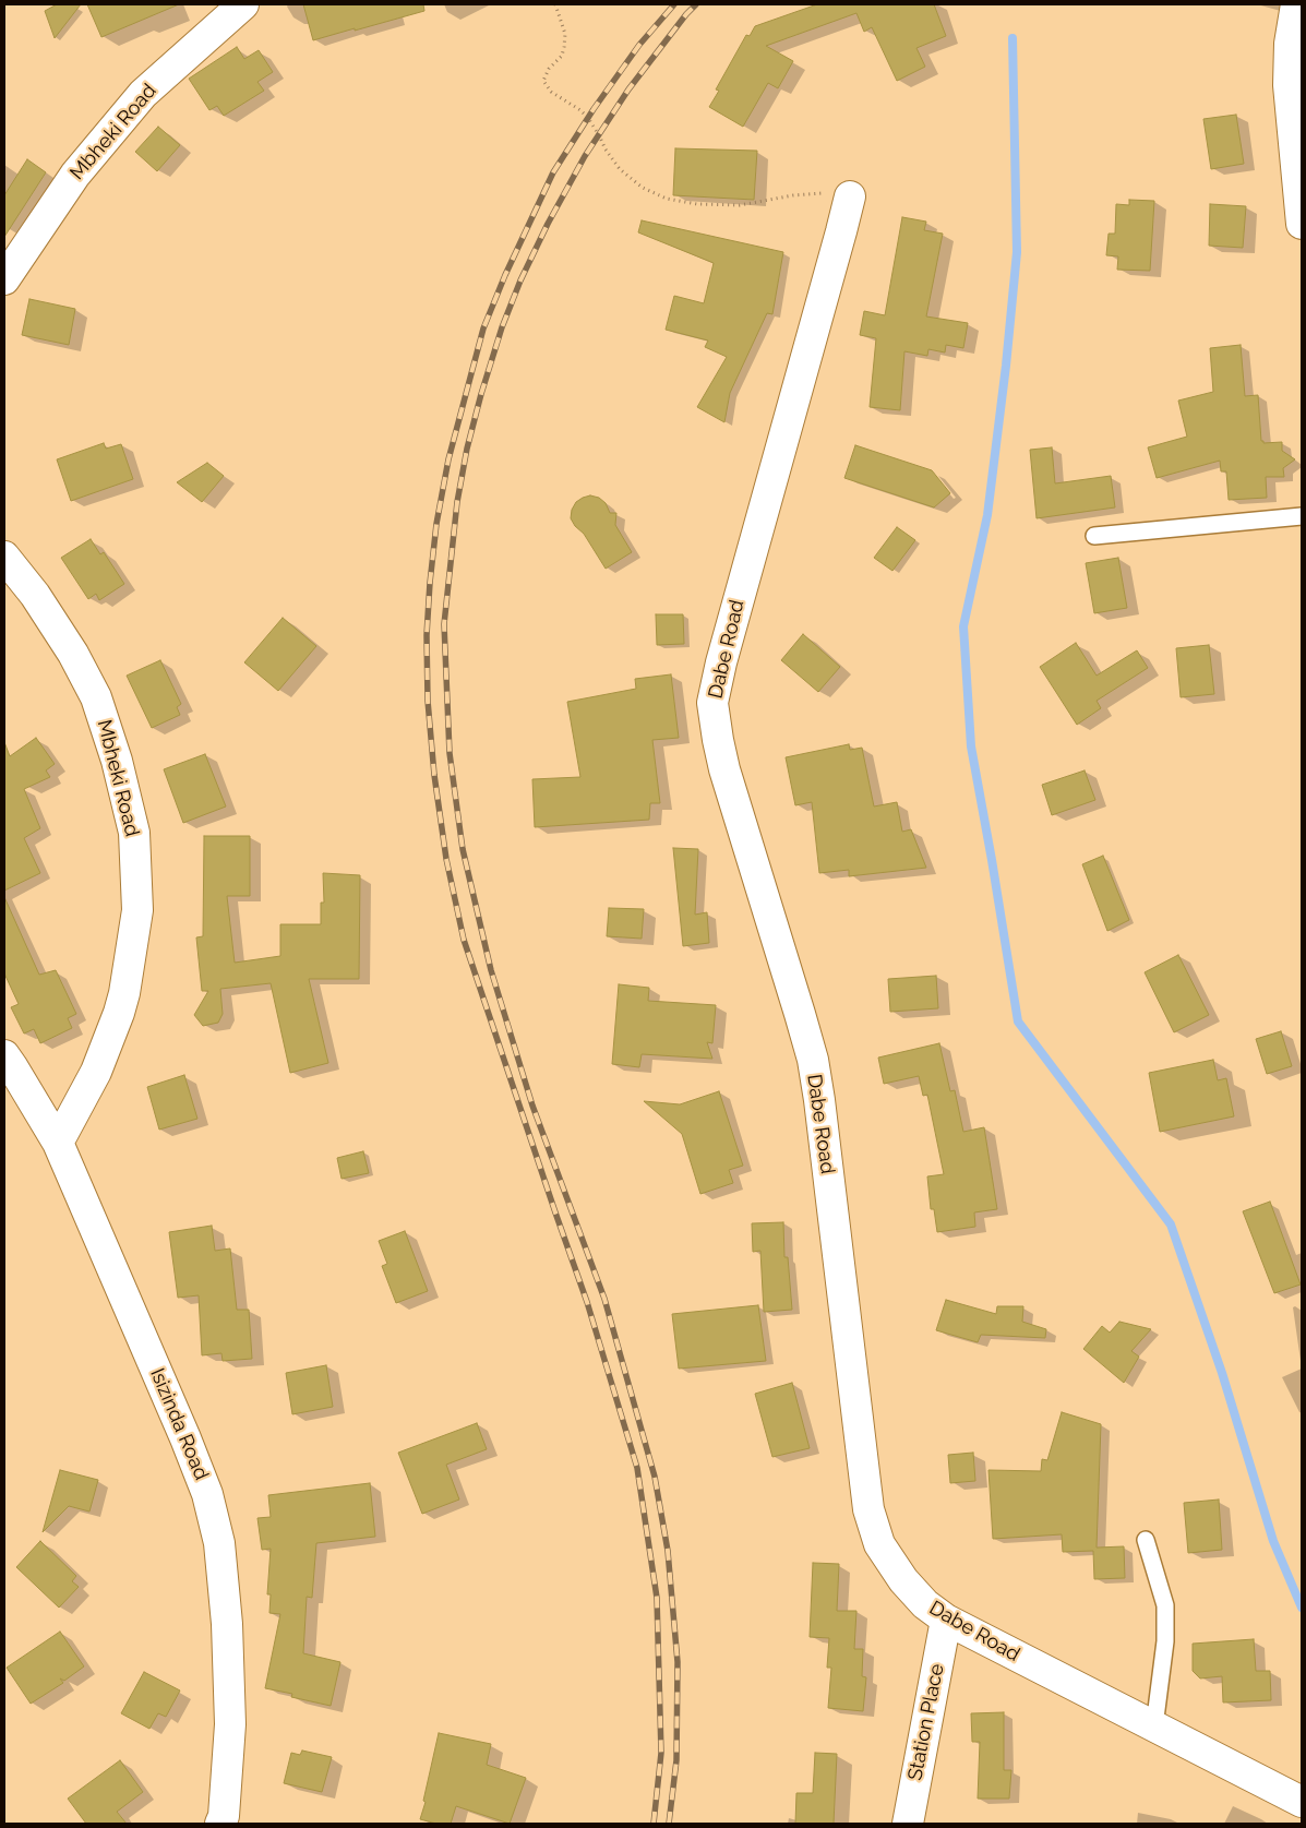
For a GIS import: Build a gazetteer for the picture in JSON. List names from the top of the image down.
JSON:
{
  "streets": {
    "street": [
      "Mbheki Road",
      "Dabe Road",
      "Isizinda Road",
      "Station Place"
    ]
  },
  "crossings": [
    ["Mbheki Road", "Isizinda Road"],
    ["Dabe Road", "Station Place"]
  ]
}
